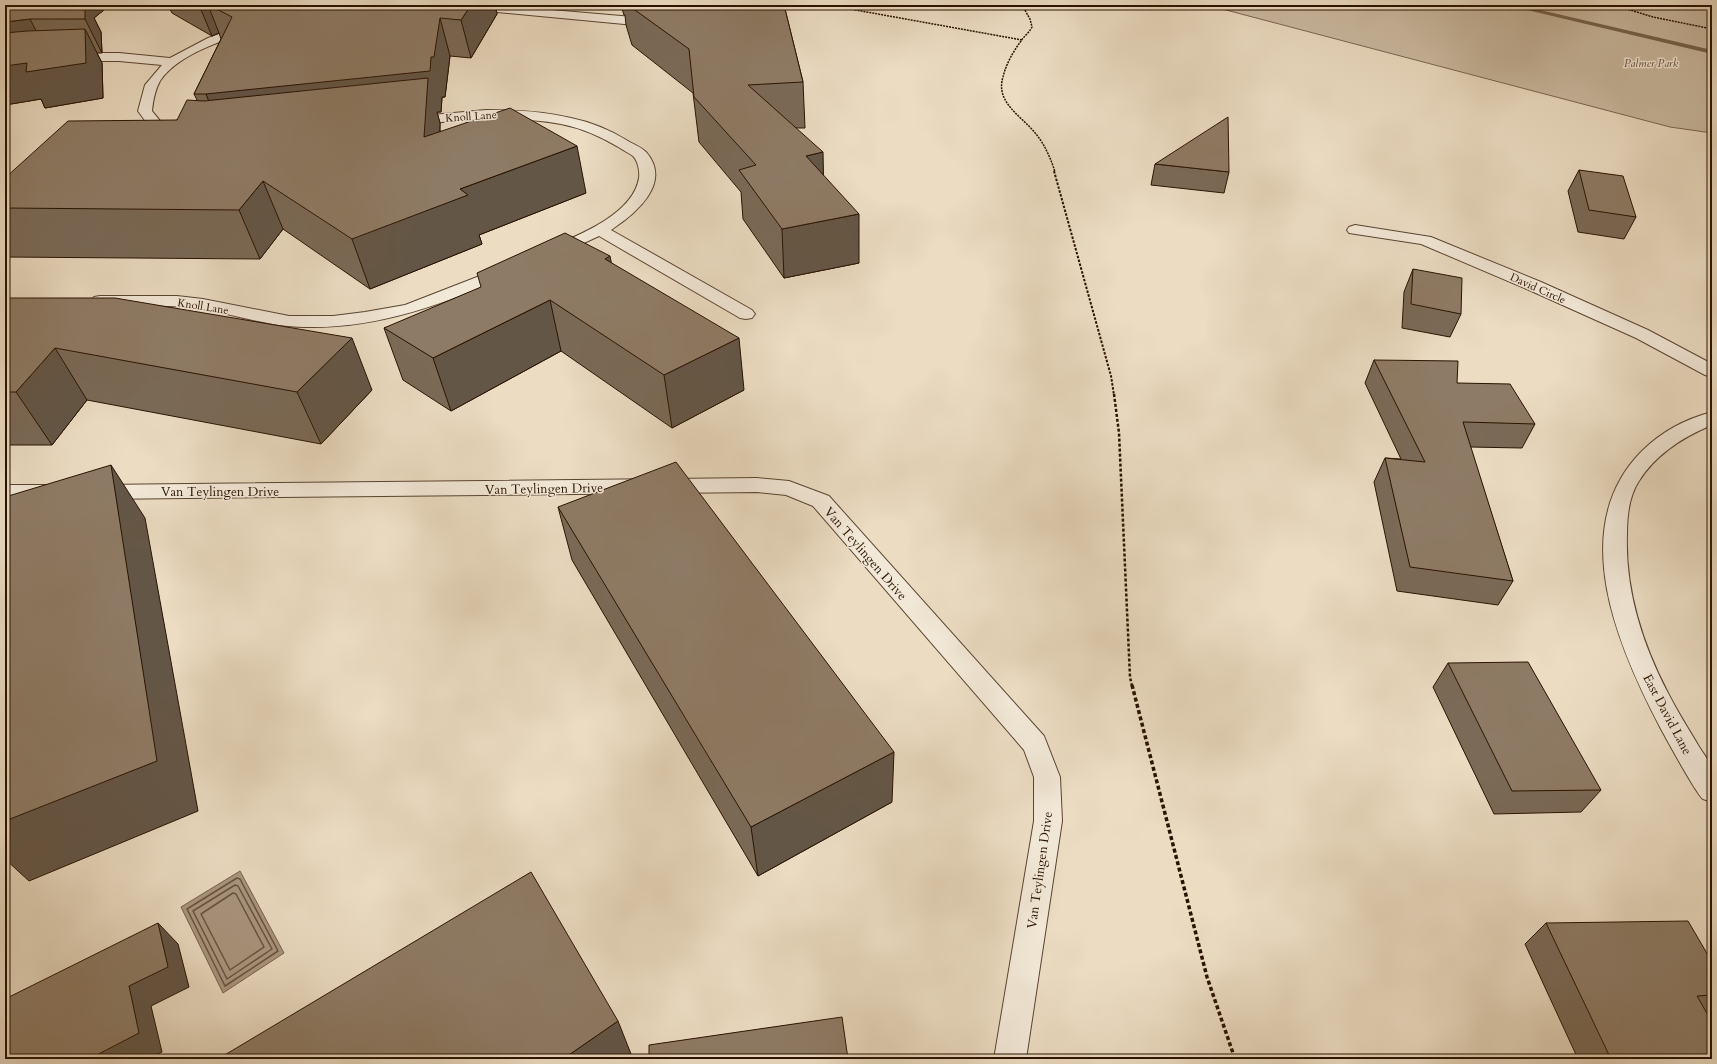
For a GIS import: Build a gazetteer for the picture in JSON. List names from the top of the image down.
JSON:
{
  "streets": {
    "street": [
      "Knoll Lane",
      "David Circle",
      "Van Teylingen Drive",
      "East David Lane"
    ]
  },
  "parks": ["Palmer Park"]
}
